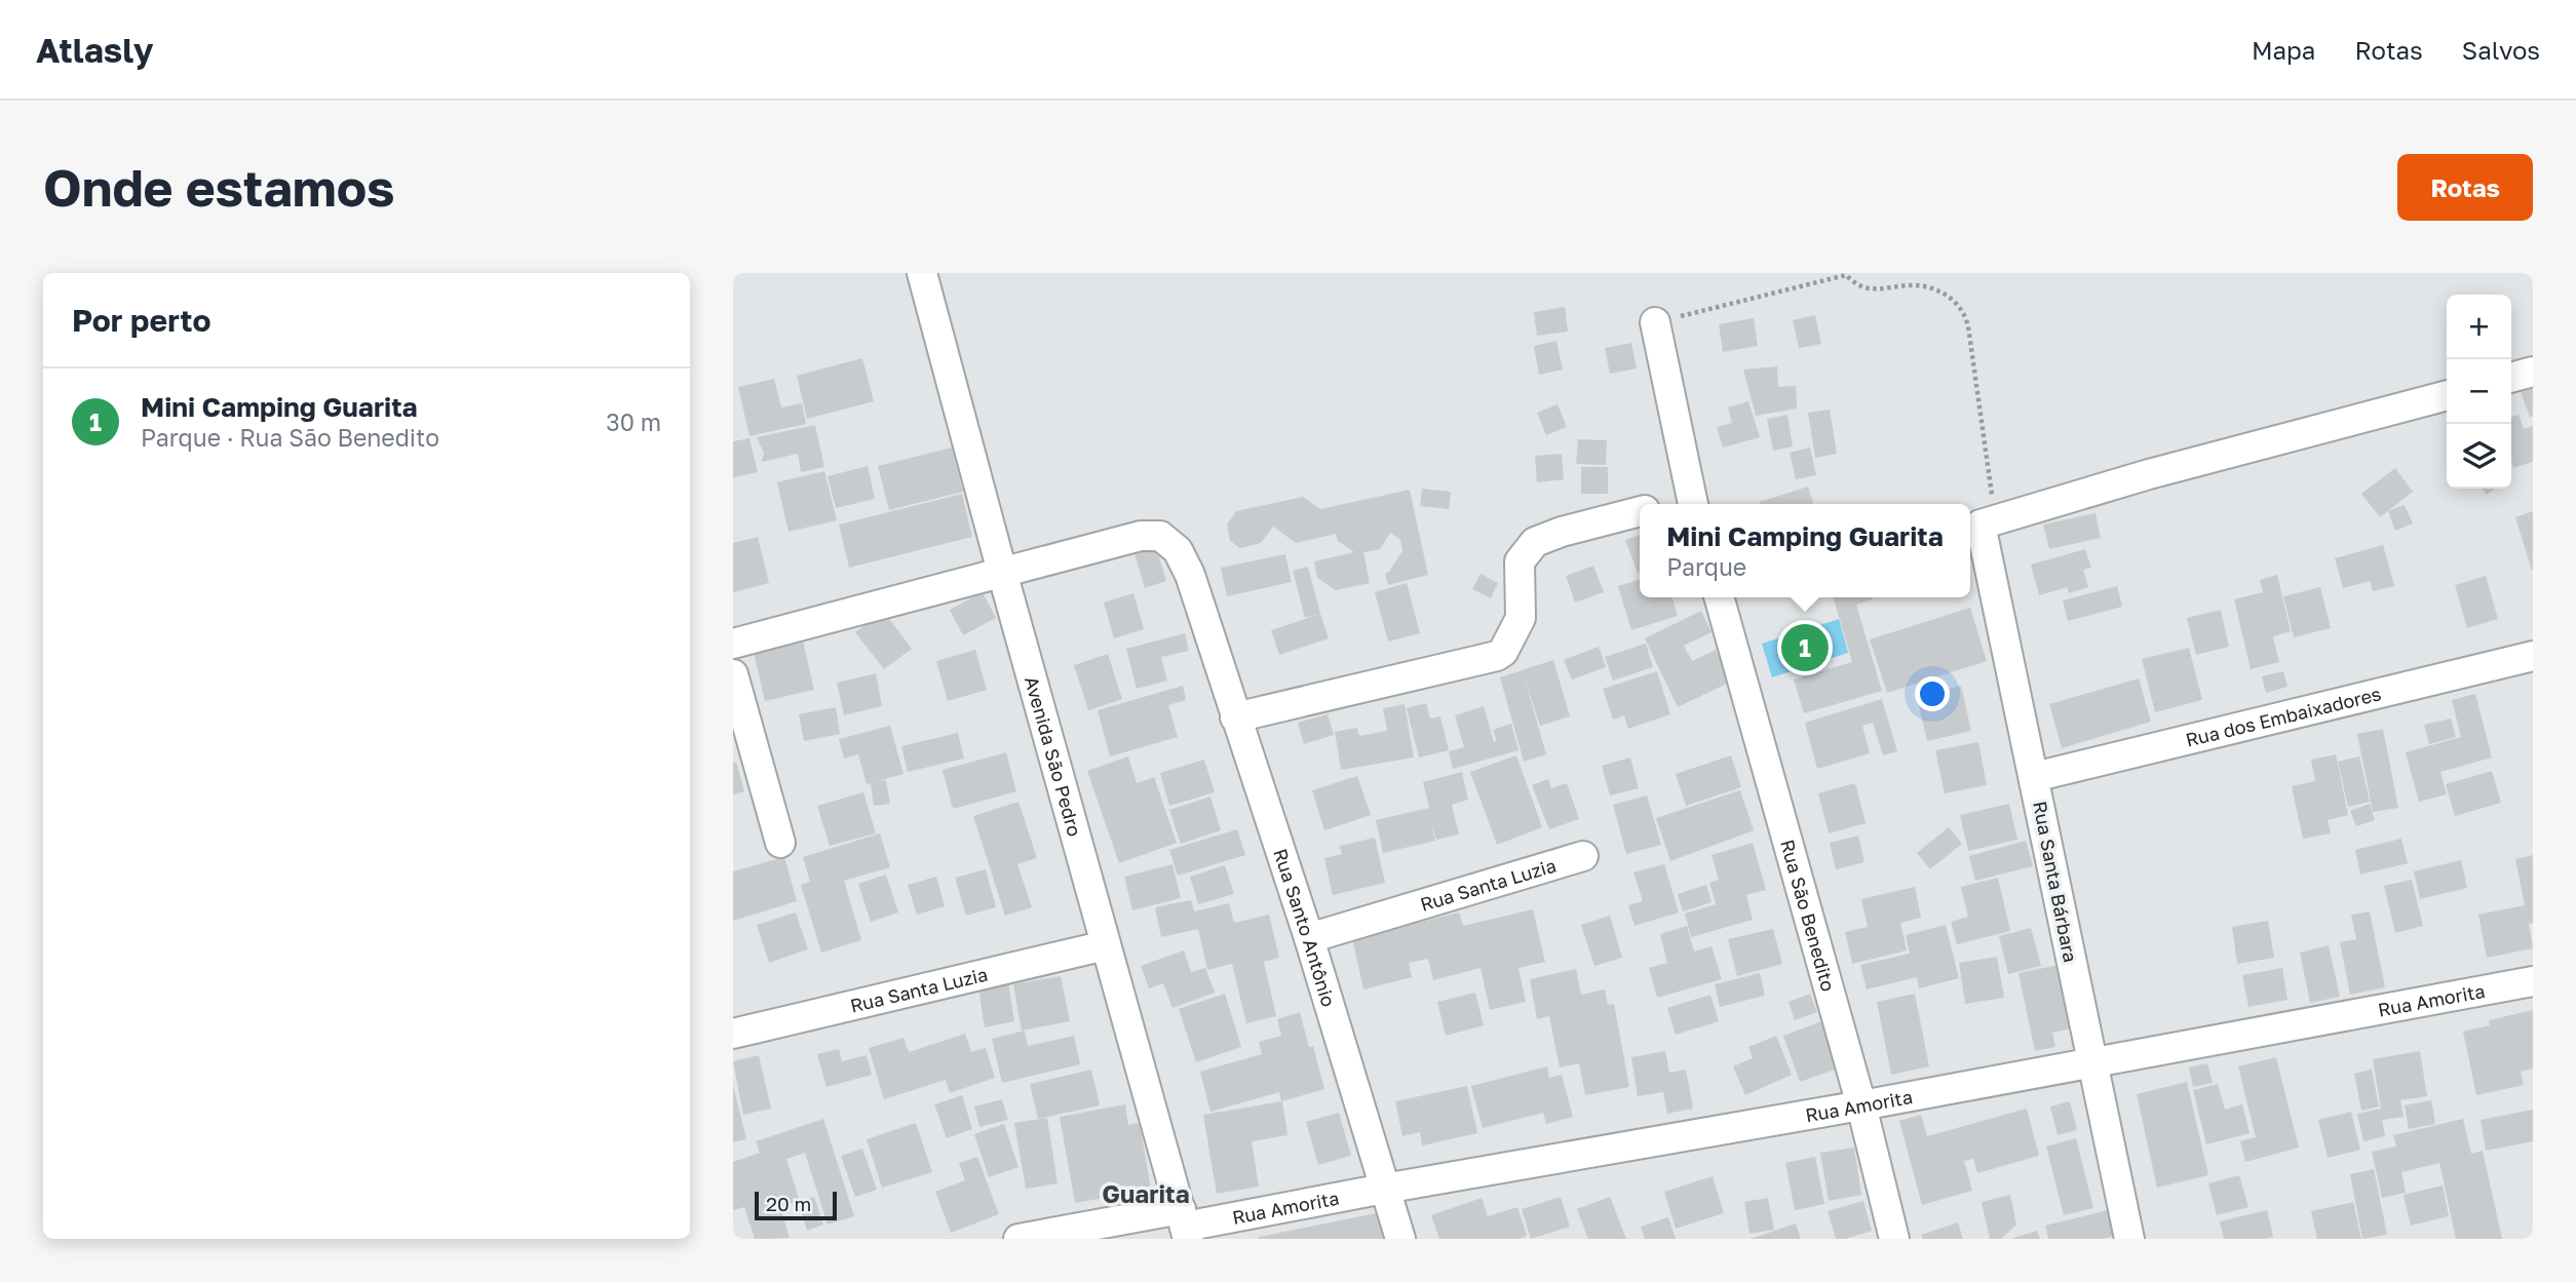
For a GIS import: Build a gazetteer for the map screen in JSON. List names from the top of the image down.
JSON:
{
  "streets": {
    "street": [
      "Rua dos Embaixadores",
      "Avenida São Pedro",
      "Rua Santa Bárbara",
      "Rua Santa Luzia",
      "Rua São Benedito",
      "Rua Santo Antônio",
      "Rua Amorita"
    ]
  },
  "crossings": [
    ["Rua dos Embaixadores", "Rua Santa Bárbara"],
    ["Avenida São Pedro", "Rua Santa Luzia"],
    ["Avenida São Pedro", "Rua Santo Antônio"],
    ["Avenida São Pedro", "Rua Amorita"],
    ["Rua Santa Bárbara", "Rua Amorita"],
    ["Rua Santa Luzia", "Rua Santo Antônio"],
    ["Rua São Benedito", "Rua Amorita"],
    ["Rua Santo Antônio", "Rua Amorita"]
  ],
  "districts": ["Guarita"],
  "scale_bar": "20 m",
  "page": {
    "header": "Atlasly",
    "nav": ["Mapa", "Rotas", "Salvos"],
    "buttons": "Rotas",
    "title": "Onde estamos",
    "heading": "Por perto",
    "map_buttons": ["+", "−"],
    "list": [
      {
        "mark": "1",
        "name": "Mini Camping Guarita",
        "note": "Parque · Rua São Benedito",
        "value": "30 m"
      }
    ],
    "popup": ["Mini Camping Guarita", "Parque"],
    "pins": "1",
    "scale": "20 m"
  }
}
